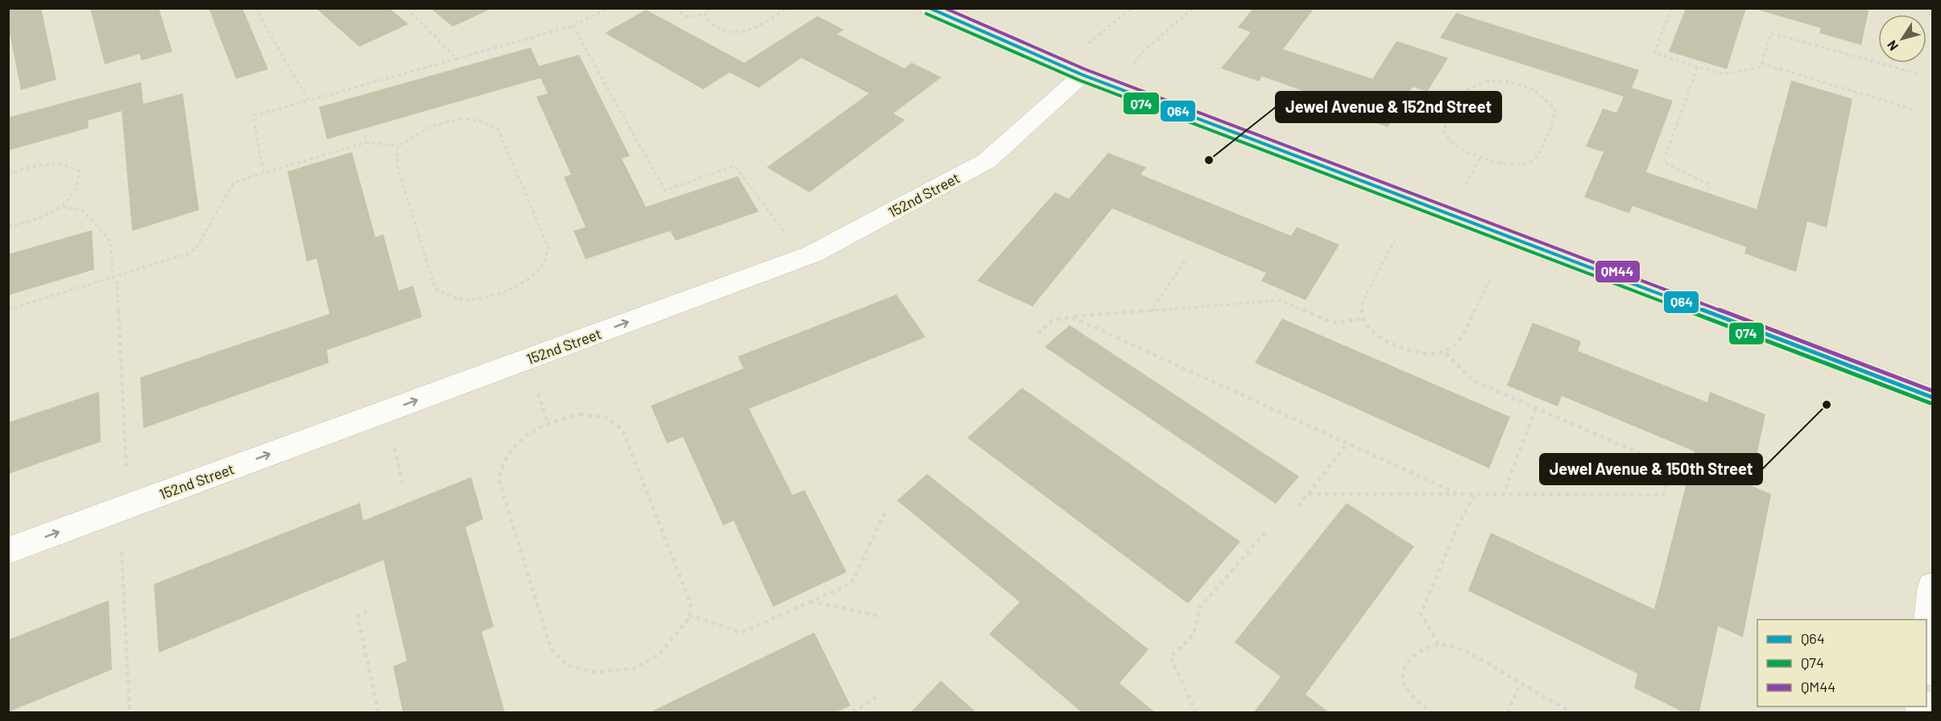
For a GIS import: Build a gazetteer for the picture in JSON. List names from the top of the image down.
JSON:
{
  "streets": {
    "street": ["152nd Street"]
  },
  "one_way": ["152nd Street"],
  "places": ["Jewel Avenue & 152nd Street", "Jewel Avenue & 150th Street"],
  "lines": ["transit line Q64", "transit line QM44", "transit line Q74"],
  "legend": ["Q64", "Q74", "QM44"],
  "north": "bottom left"
}
